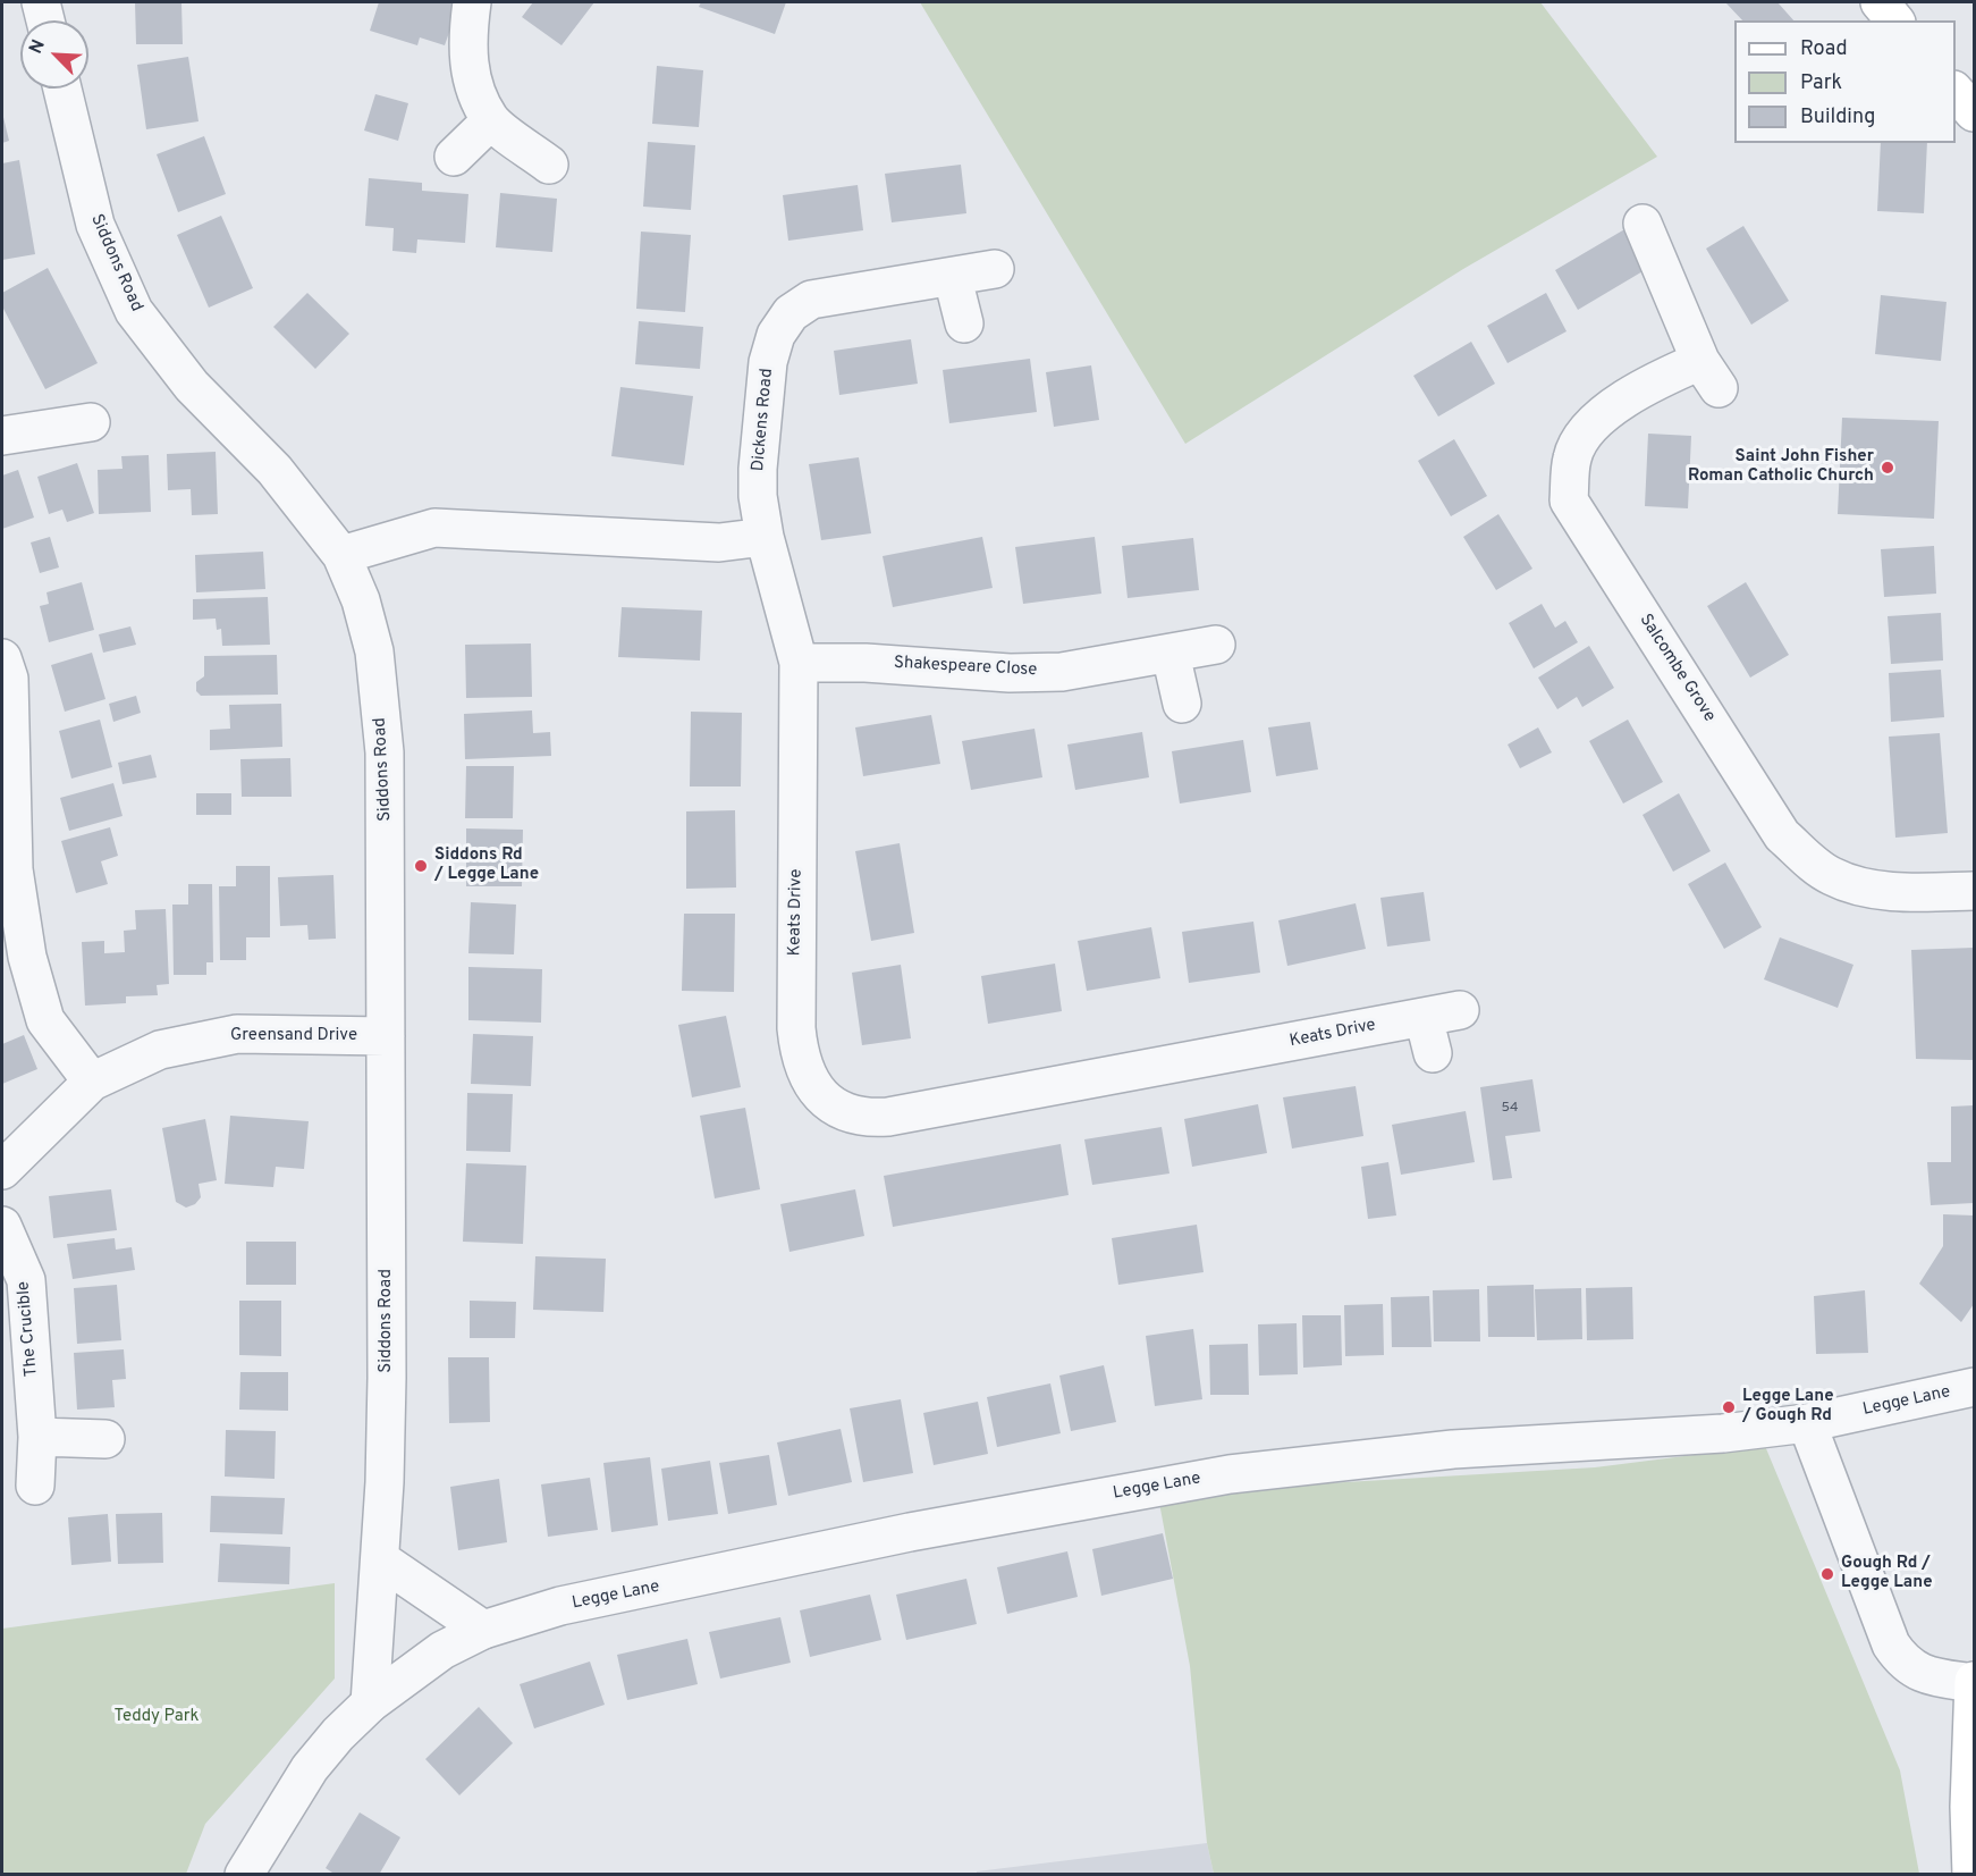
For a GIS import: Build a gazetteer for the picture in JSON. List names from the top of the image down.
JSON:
{
  "streets": {
    "street": [
      "Siddons Road",
      "Dickens Road",
      "Shakespeare Close",
      "Salcombe Grove",
      "Keats Drive",
      "Greensand Drive",
      "The Crucible",
      "Legge Lane"
    ]
  },
  "crossings": [
    ["Siddons Road", "Greensand Drive"],
    ["Siddons Road", "Legge Lane"],
    ["Dickens Road", "Keats Drive"],
    ["Shakespeare Close", "Keats Drive"]
  ],
  "parks": ["Teddy Park"],
  "places": [
    "Saint John Fisher Roman Catholic Church",
    "Siddons Rd / Legge Lane",
    "Legge Lane / Gough Rd",
    "Gough Rd / Legge Lane"
  ],
  "house_numbers": ["54"],
  "legend": ["Road", "Park", "Building"],
  "north": "top left"
}
